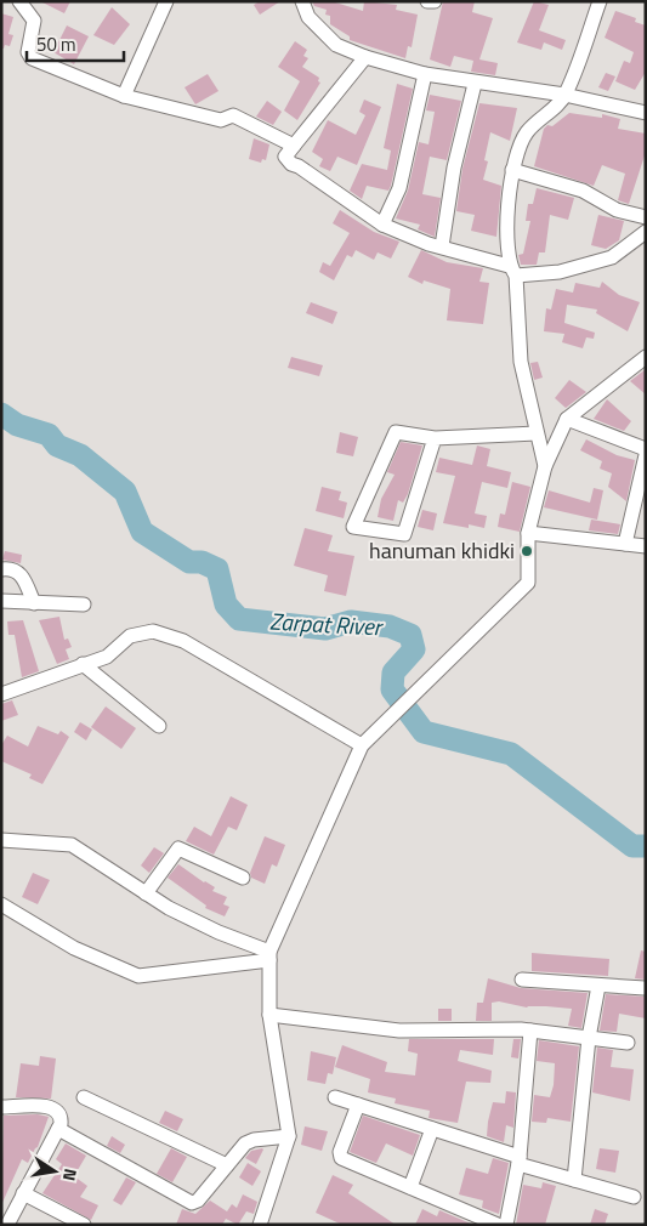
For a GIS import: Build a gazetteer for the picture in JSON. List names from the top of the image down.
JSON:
{
  "water": ["Zarpat River"],
  "places": ["hanuman khidki"],
  "scale_bar": "50 m",
  "north": "right"
}
